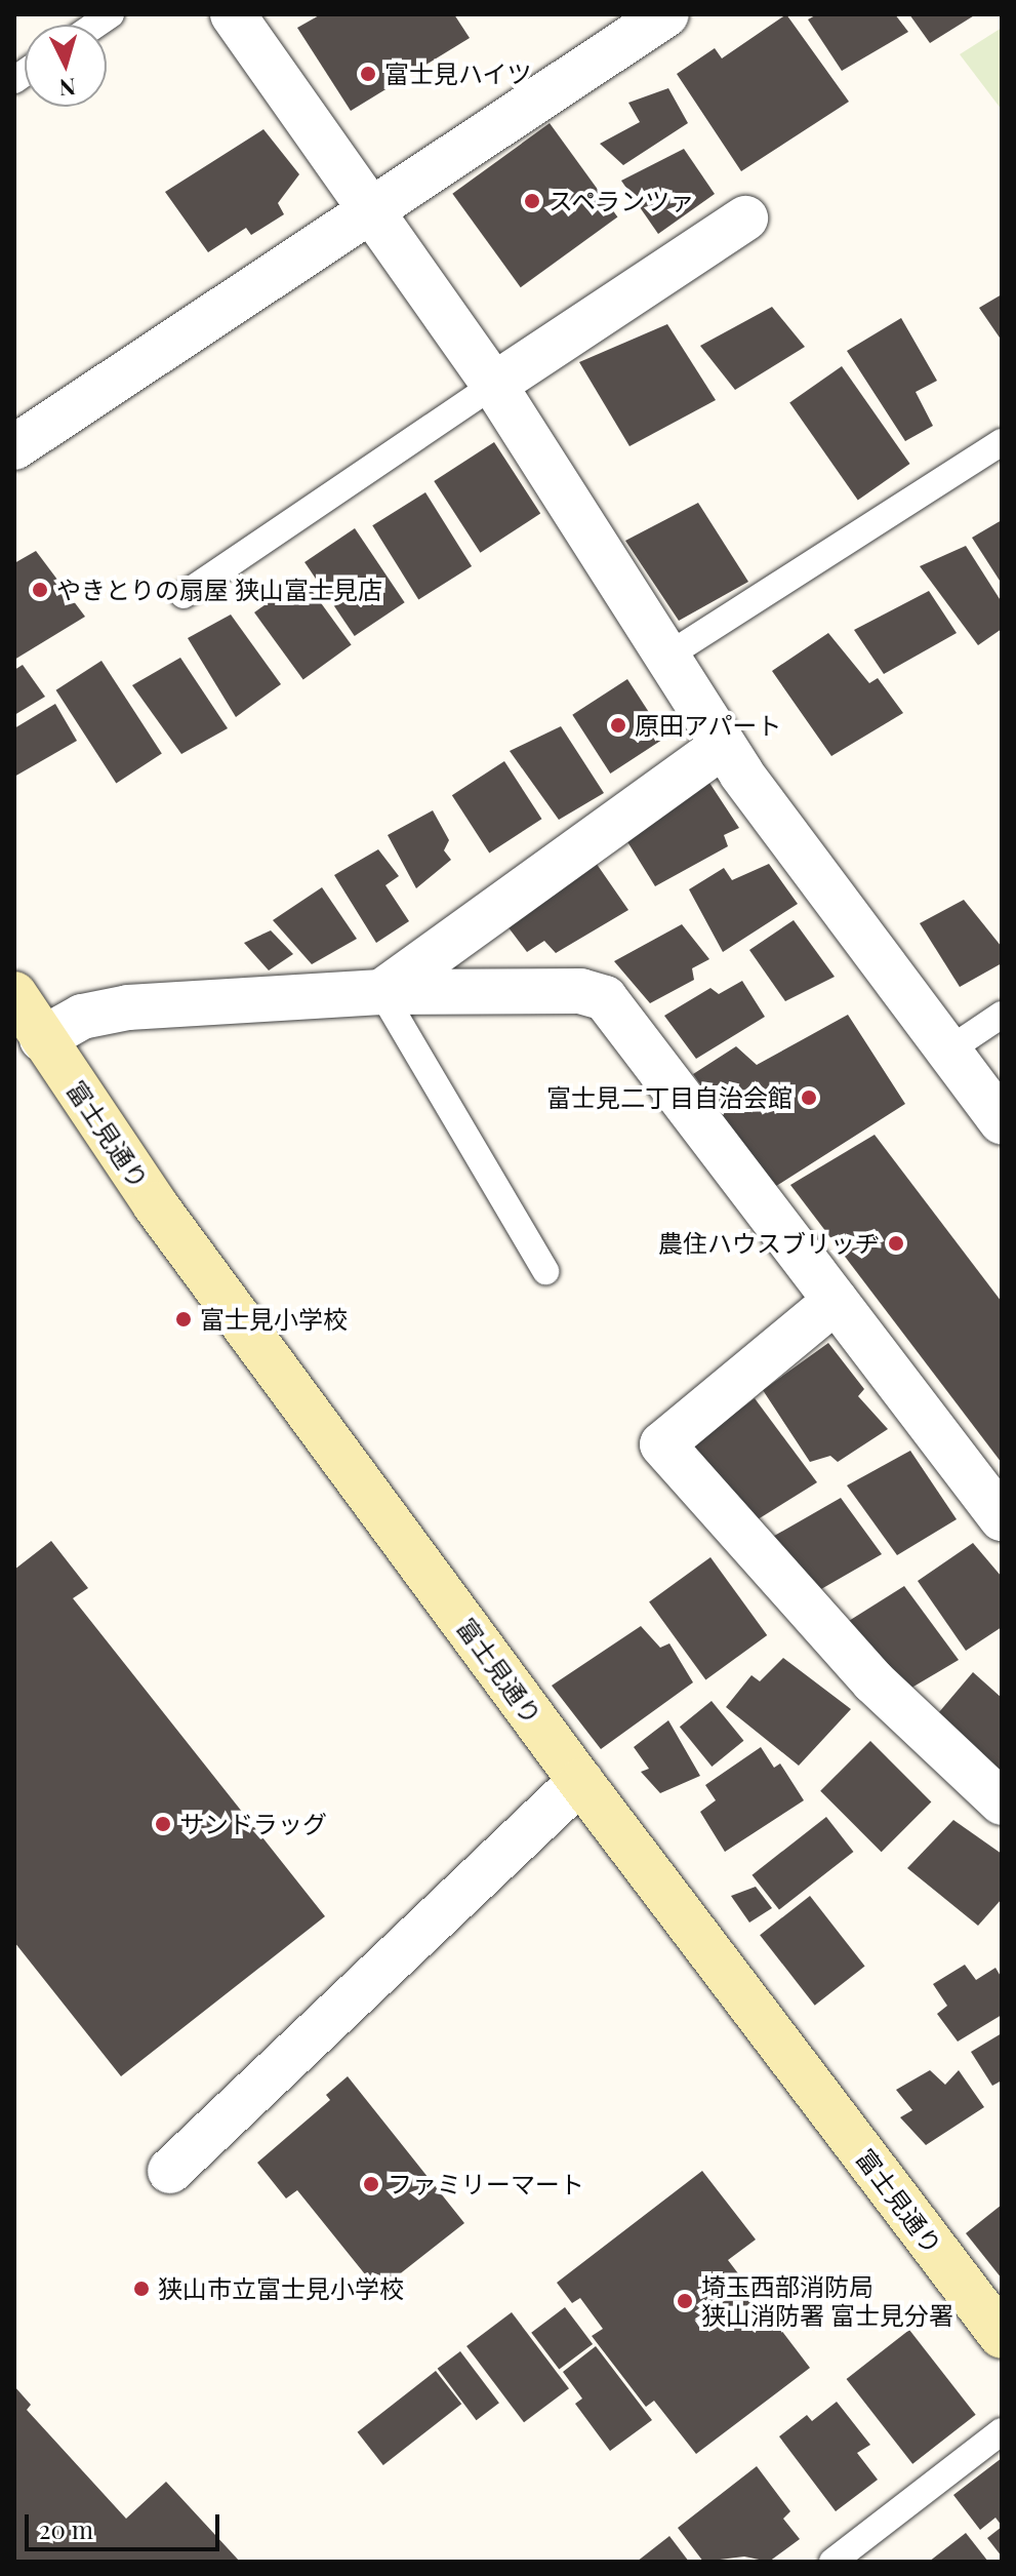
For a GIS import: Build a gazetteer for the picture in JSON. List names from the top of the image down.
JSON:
{
  "streets": {
    "street": ["富士見通り"]
  },
  "places": [
    "富士見ハイツ",
    "スペランツァ",
    "やきとりの扇屋 狭山富士見店",
    "原田アパート",
    "富士見二丁目自治会館",
    "農住ハウスブリッヂ",
    "富士見小学校",
    "サンドラッグ",
    "ファミリーマート",
    "狭山市立富士見小学校",
    "埼玉西部消防局 狭山消防署 富士見分署"
  ],
  "scale_bar": "20 m",
  "north": "bottom"
}
